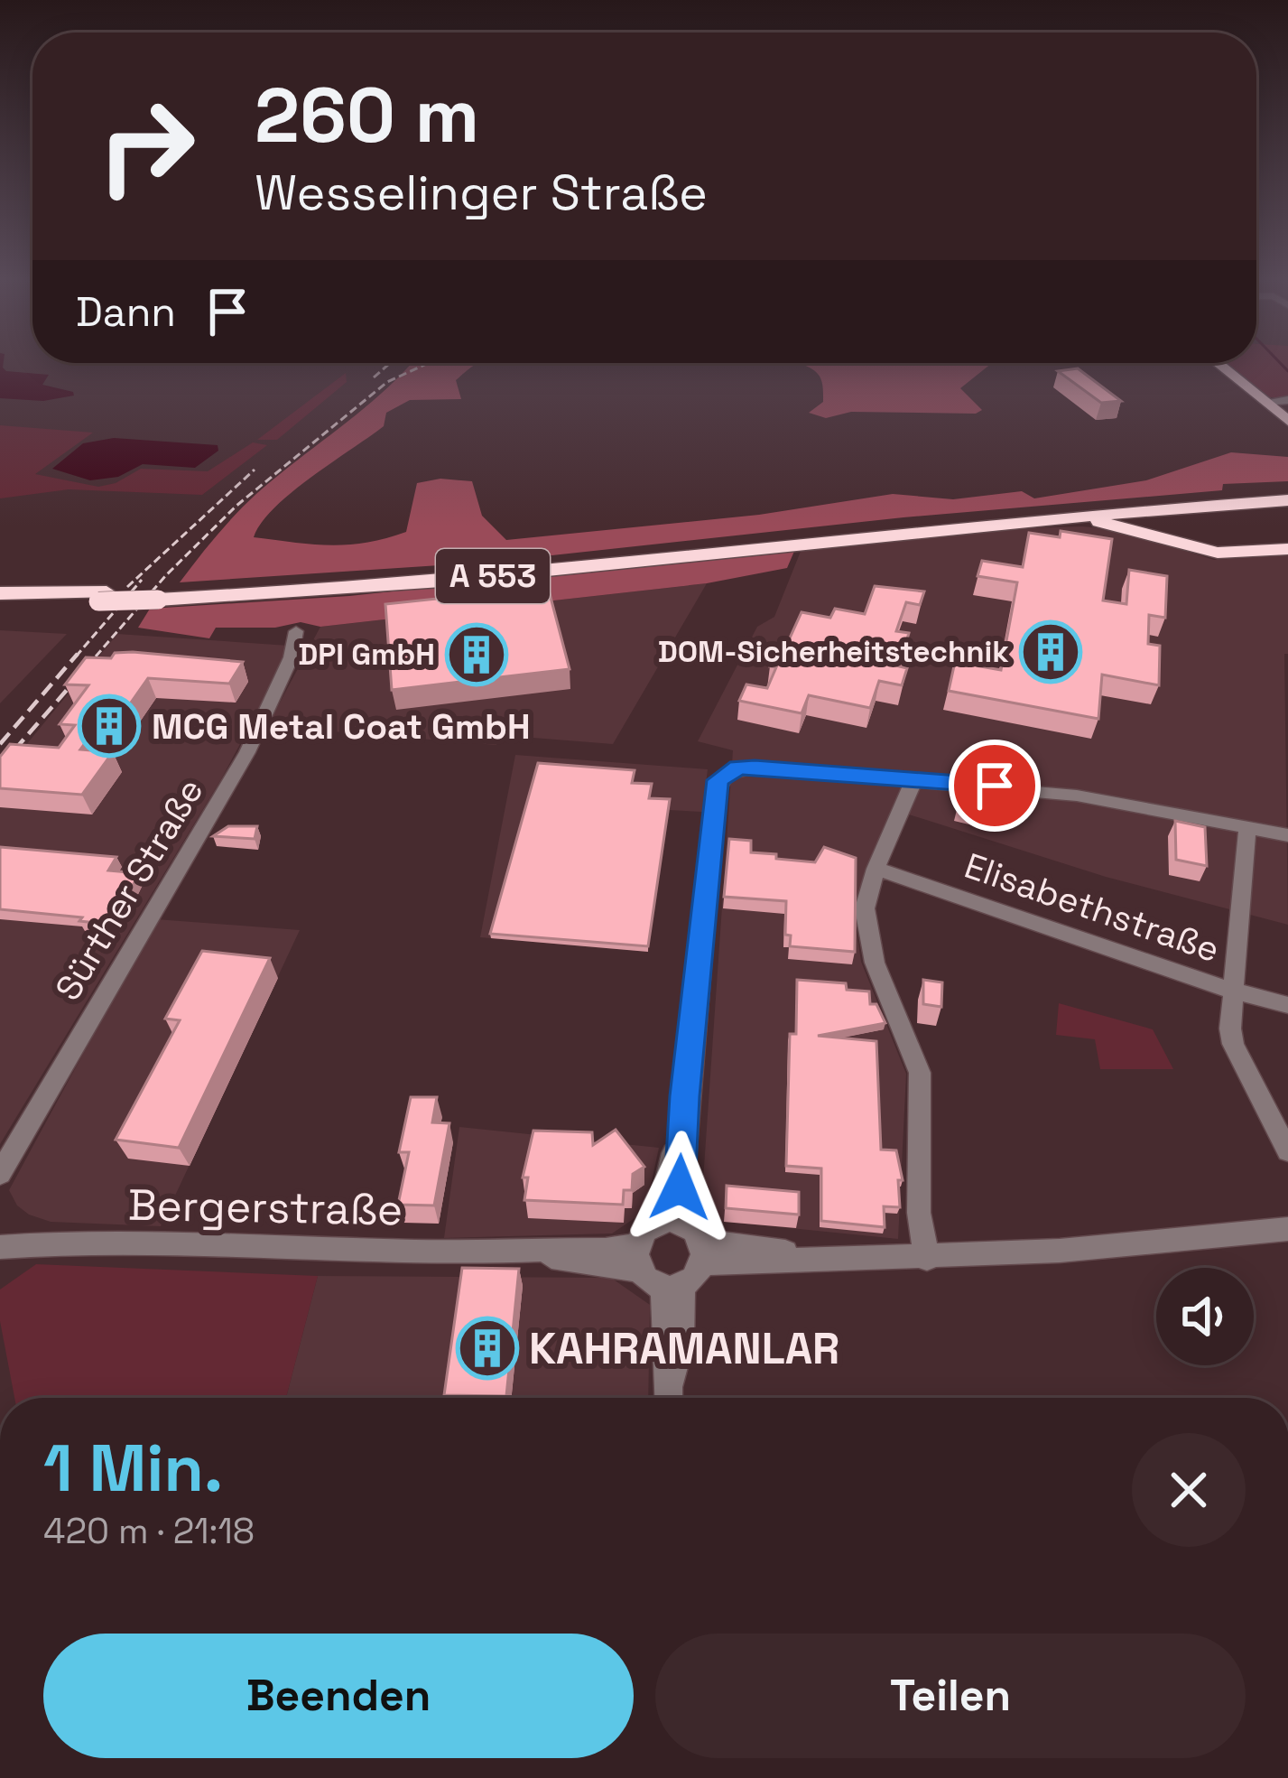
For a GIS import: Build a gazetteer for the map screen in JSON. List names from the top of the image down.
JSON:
{
  "streets": {
    "highway": ["A 553"],
    "street": ["Sürther Straße", "Elisabethstraße", "Bergerstraße"]
  },
  "places": {
    "building": [
      "DOM-Sicherheitstechnik",
      "DPI GmbH",
      "MCG Metal Coat GmbH",
      "KAHRAMANLAR"
    ]
  },
  "page": {
    "turn": ["260 m", "Wesselinger Straße"],
    "then": "Dann",
    "heading": ["1 Min.", "420 m · 21:18"],
    "buttons": ["Beenden", "Teilen"]
  }
}
